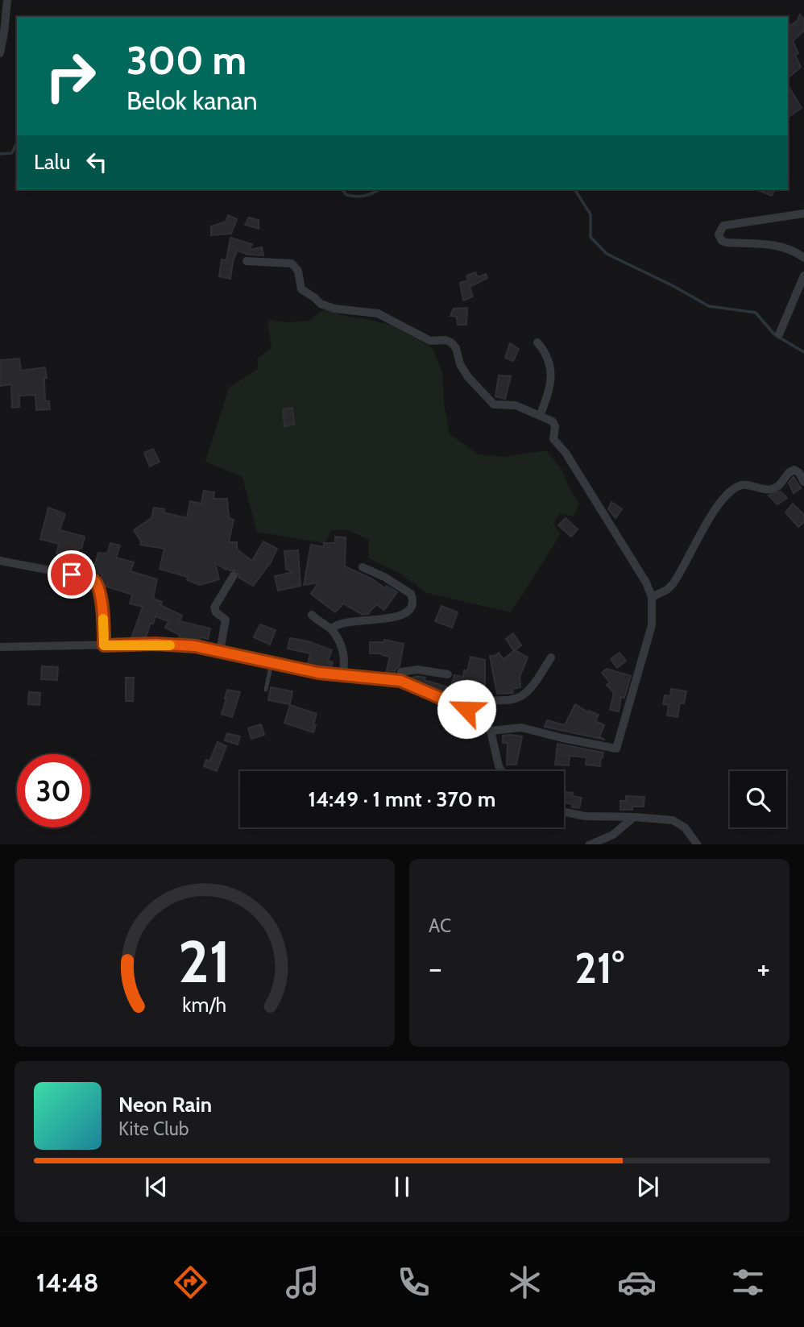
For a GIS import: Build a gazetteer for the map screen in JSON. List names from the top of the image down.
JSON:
{
  "page": {
    "turn": ["300 m", "Belok kanan"],
    "then": "Lalu",
    "limit": "30",
    "trip": "14:49 · 1 mnt · 370 m",
    "tile": "AC",
    "heat": ["−", "21°", "+"],
    "song": ["Neon Rain", "Kite Club"],
    "tabs": "14:48",
    "gauge": ["21", "km/h"]
  }
}
